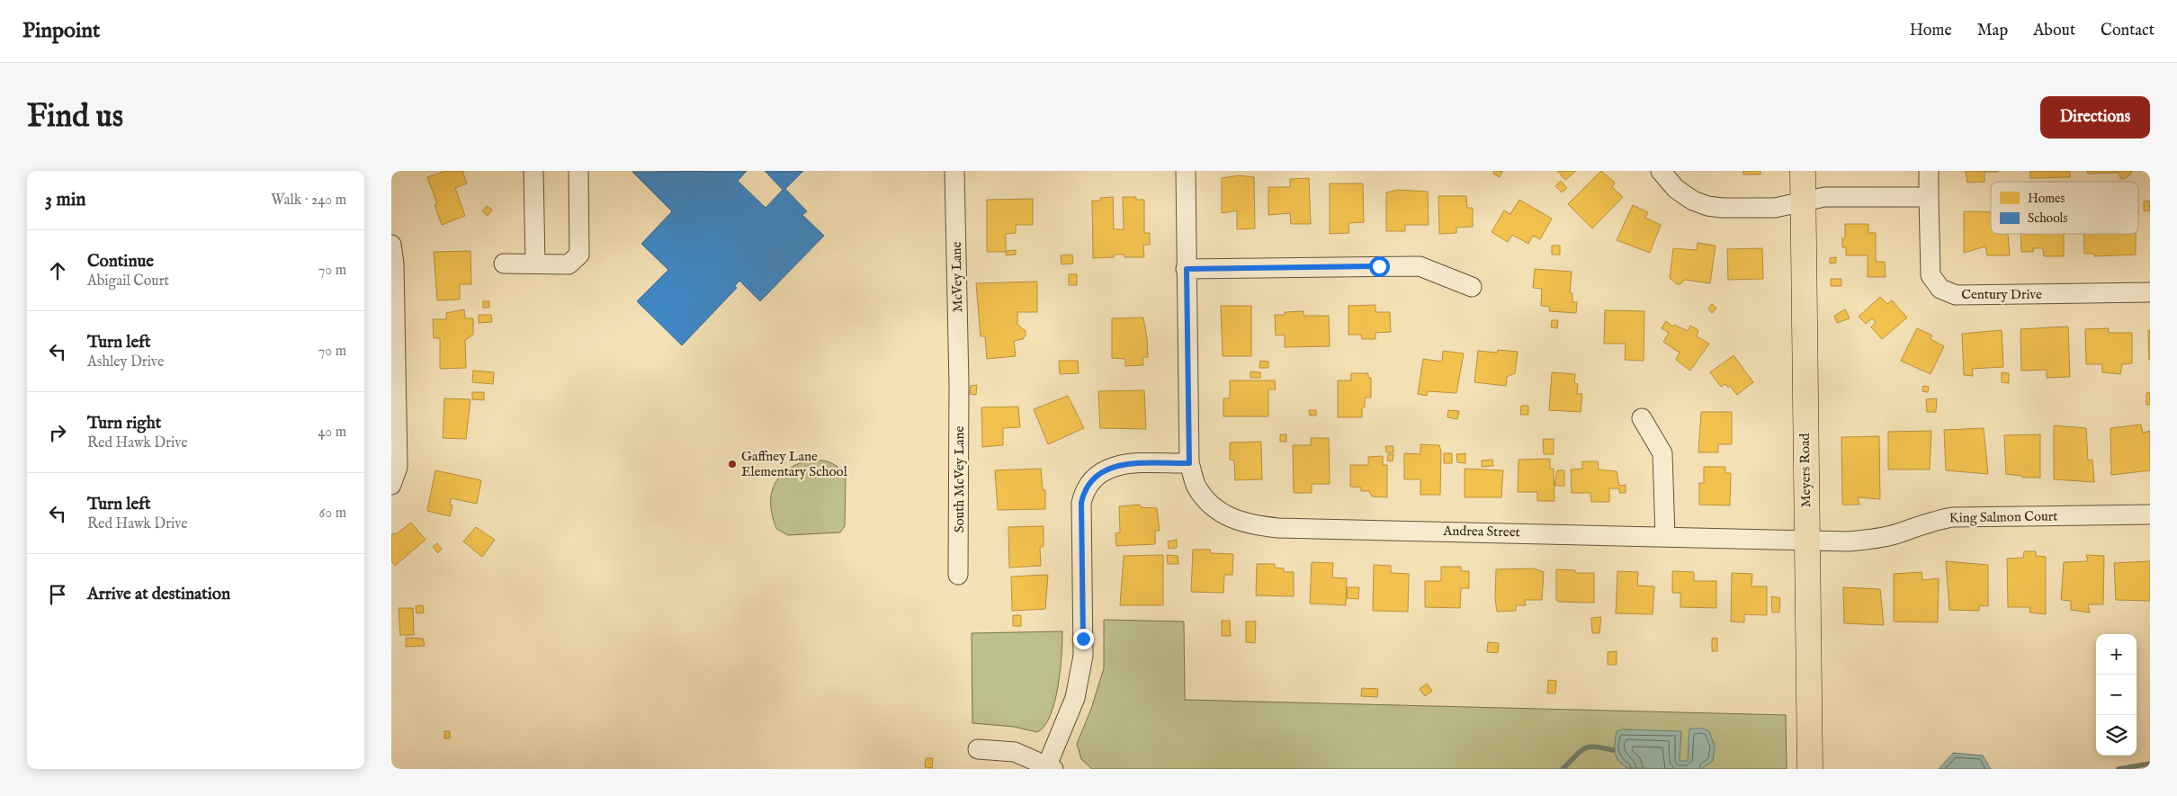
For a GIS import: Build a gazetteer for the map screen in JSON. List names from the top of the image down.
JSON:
{
  "streets": {
    "main road": ["Meyers Road"],
    "street": [
      "McVey Lane",
      "Century Drive",
      "South McVey Lane",
      "King Salmon Court",
      "Andrea Street"
    ]
  },
  "crossings": [
    ["McVey Lane", "South McVey Lane"],
    ["Meyers Road", "King Salmon Court"],
    ["Meyers Road", "Andrea Street"],
    ["King Salmon Court", "Andrea Street"]
  ],
  "places": ["Gaffney Lane Elementary School"],
  "legend": ["Homes", "Schools"],
  "page": {
    "header": "Pinpoint",
    "nav": [
      "Home",
      "Map",
      "About",
      "Contact"
    ],
    "buttons": "Directions",
    "title": "Find us",
    "heading": ["3 min", "Walk · 240 m"],
    "list": [
      ["Continue", "Abigail Court", "70 m"],
      ["Turn left", "Ashley Drive", "70 m"],
      ["Turn right", "Red Hawk Drive", "40 m"],
      ["Turn left", "Red Hawk Drive", "60 m"],
      "Arrive at destination"
    ],
    "map_buttons": ["+", "−"]
  }
}
